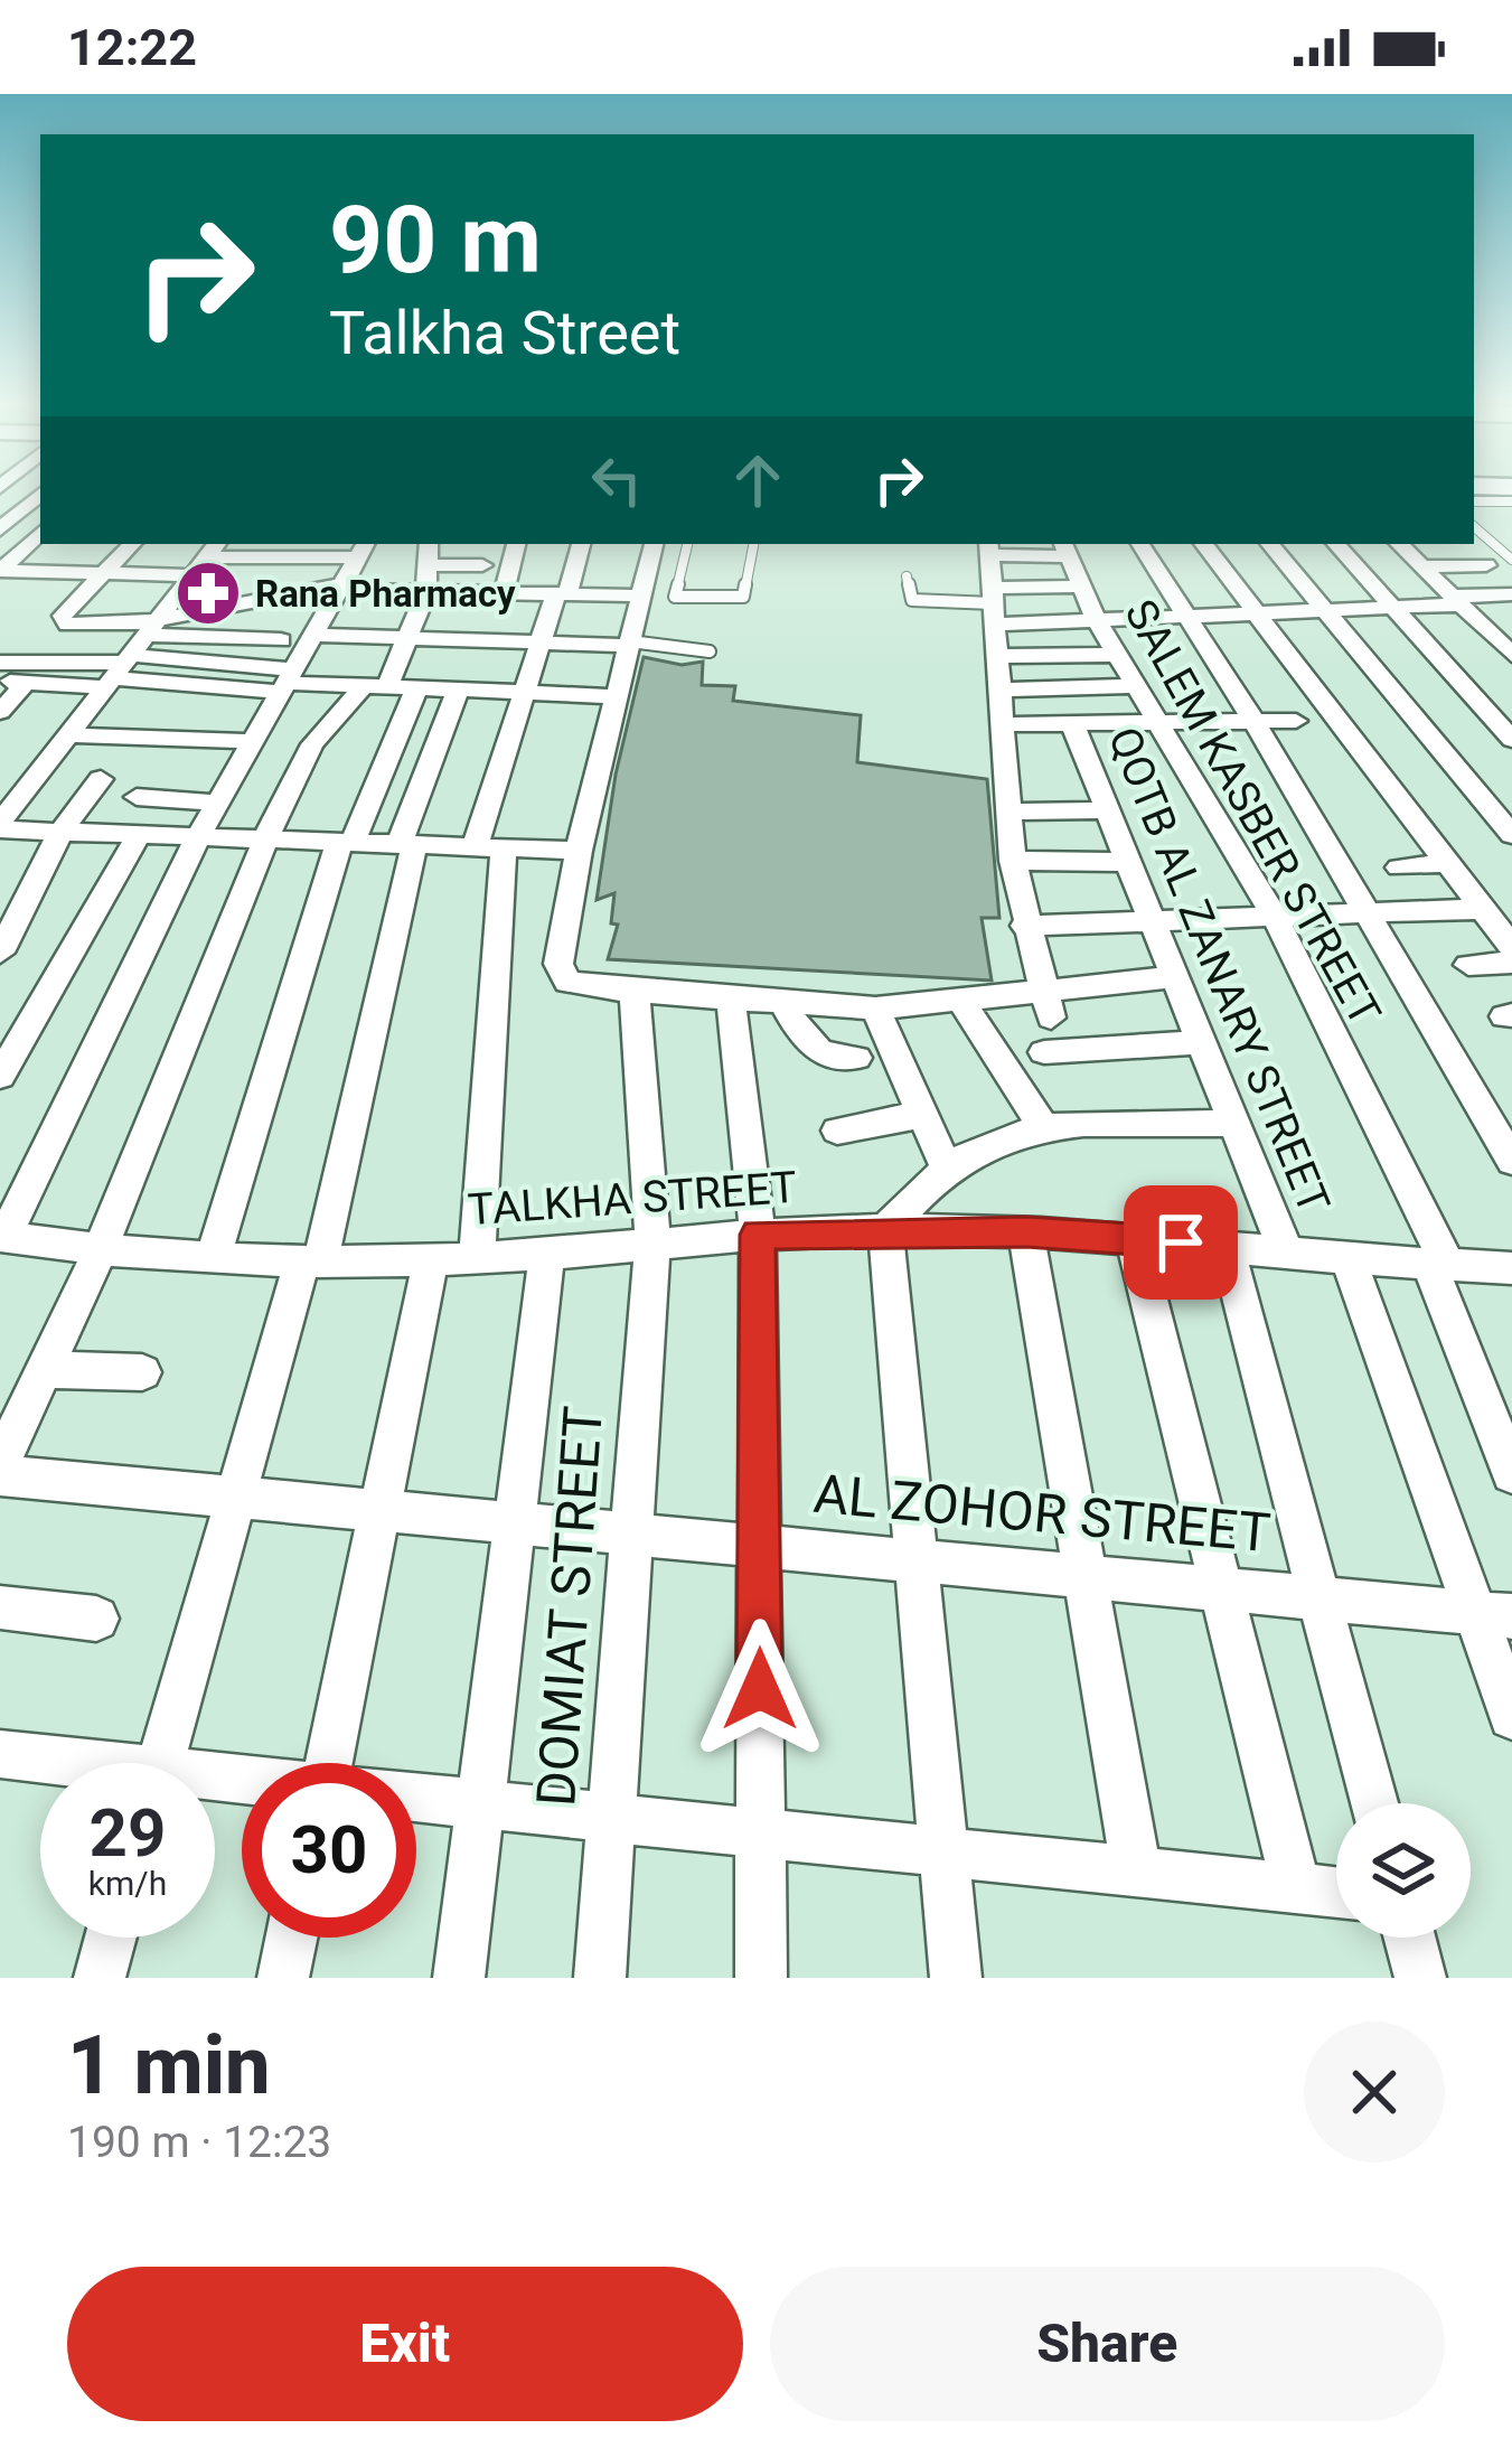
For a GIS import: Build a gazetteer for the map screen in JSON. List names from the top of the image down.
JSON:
{
  "streets": {
    "street": [
      "SALEM KASBER STREET",
      "QOTB AL ZANARY STREET",
      "TALKHA STREET",
      "AL ZOHOR STREET",
      "DOMIAT STREET"
    ]
  },
  "crossings": [
    ["SALEM KASBER STREET", "TALKHA STREET"],
    ["QOTB AL ZANARY STREET", "TALKHA STREET"],
    ["TALKHA STREET", "DOMIAT STREET"],
    ["AL ZOHOR STREET", "DOMIAT STREET"]
  ],
  "places": {
    "pharmacy": ["Rana Pharmacy"]
  },
  "page": {
    "status": "12:22",
    "turn": ["90 m", "Talkha Street"],
    "speed": "29 km/h",
    "limit": "30",
    "heading": ["1 min", "190 m · 12:23"],
    "buttons": ["Exit", "Share"]
  }
}
